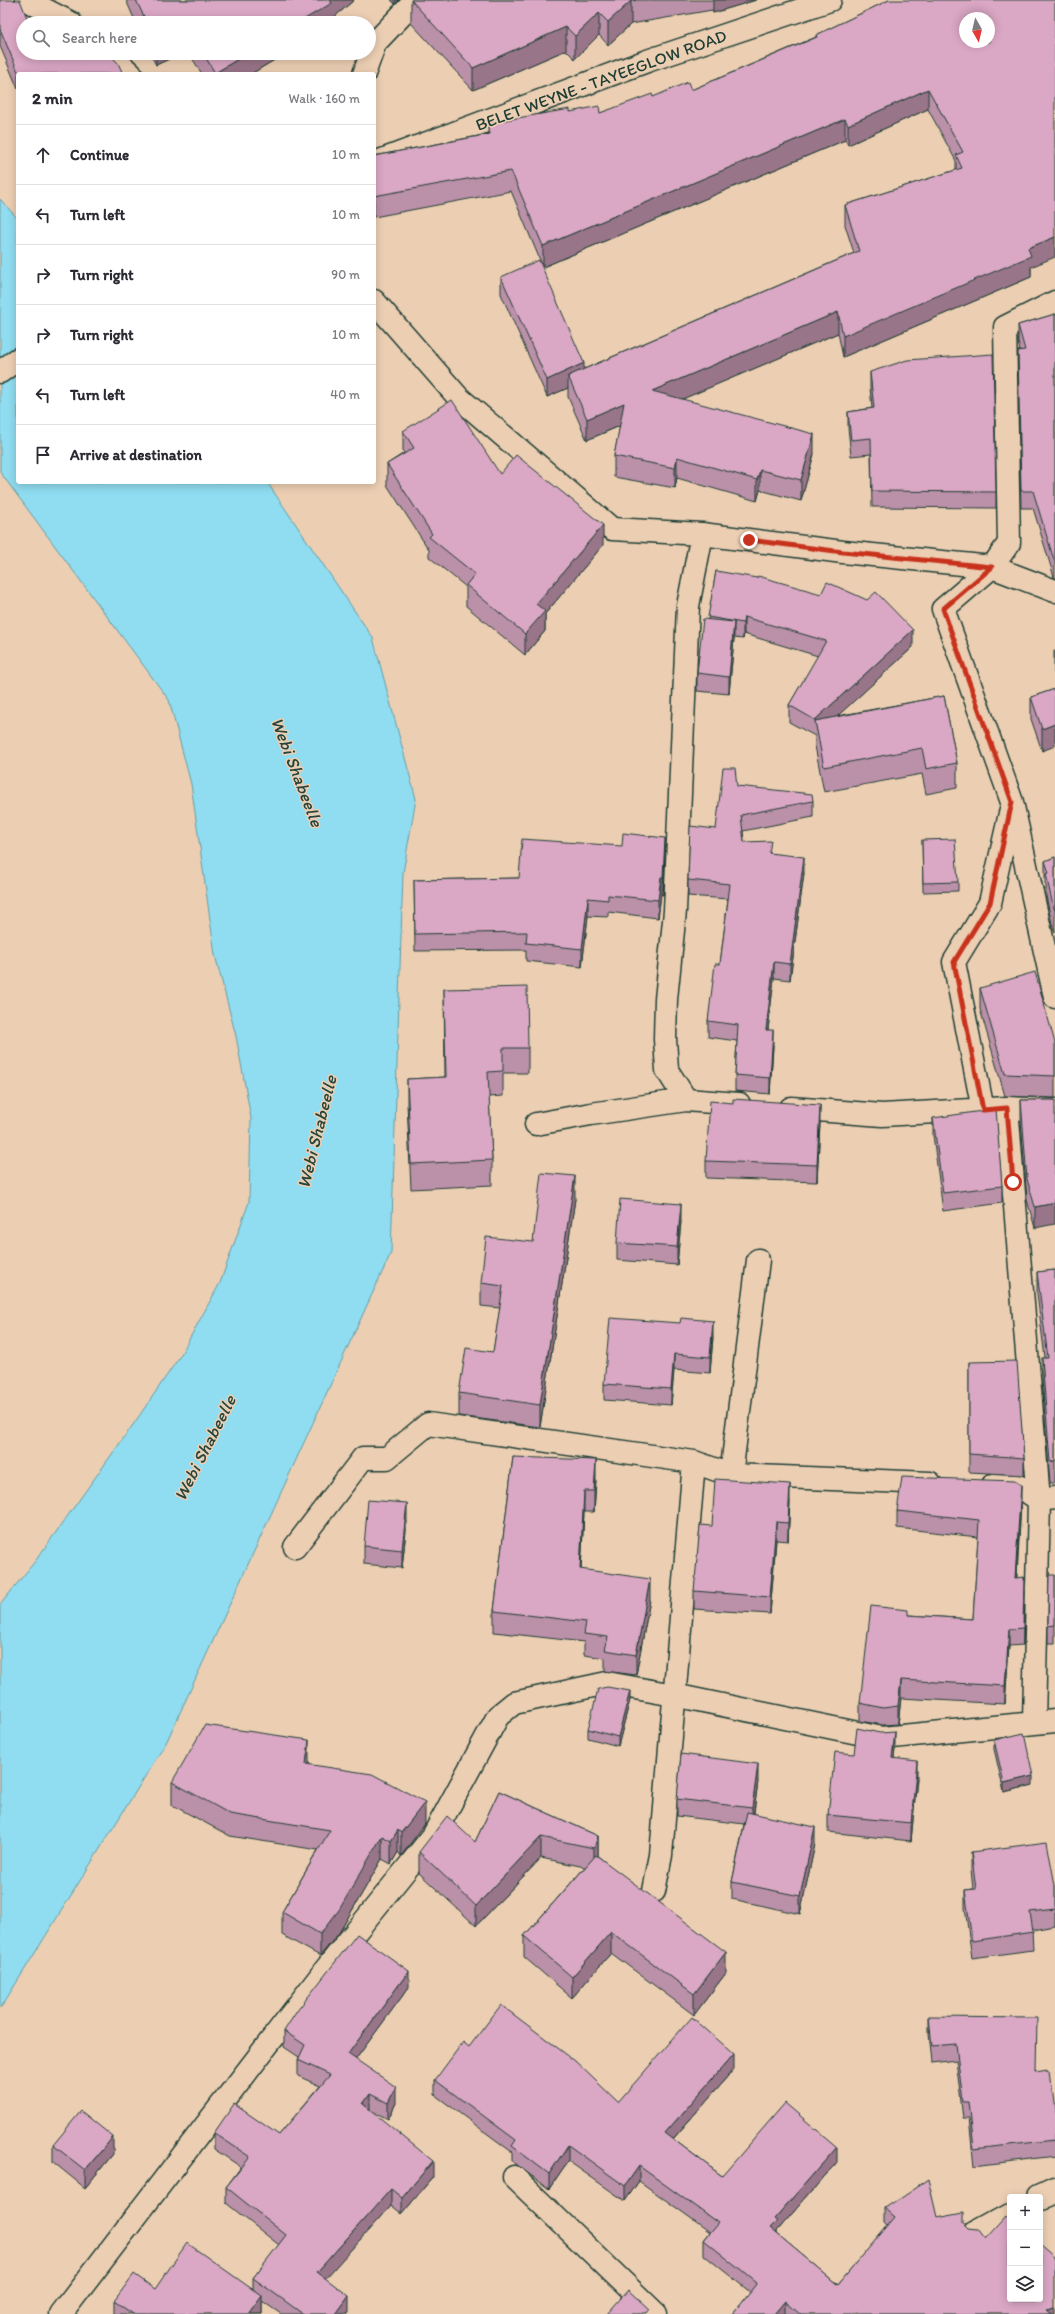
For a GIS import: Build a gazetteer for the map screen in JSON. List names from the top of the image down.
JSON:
{
  "streets": {
    "street": ["BELET WEYNE - TAYEEGLOW ROAD"]
  },
  "water": ["Webi Shabeelle"],
  "north": "bottom",
  "page": {
    "search": "Search here",
    "heading": ["2 min", "Walk · 160 m"],
    "list": [
      ["Continue", "10 m"],
      ["Turn left", "10 m"],
      ["Turn right", "90 m"],
      ["Turn right", "10 m"],
      ["Turn left", "40 m"],
      "Arrive at destination"
    ],
    "map_buttons": ["+", "−"]
  }
}
